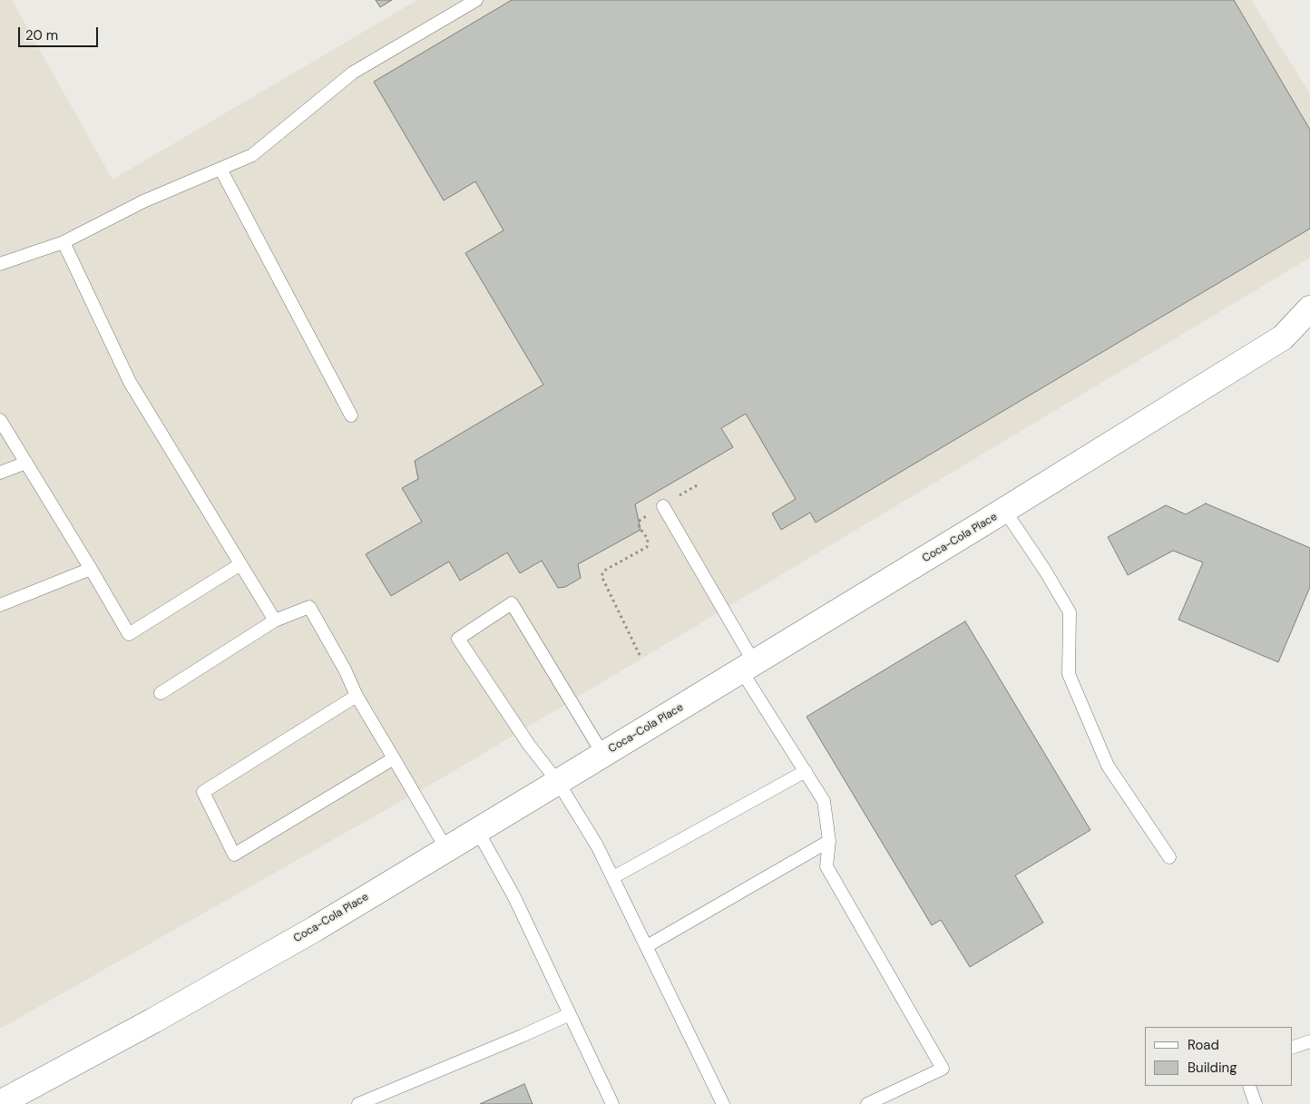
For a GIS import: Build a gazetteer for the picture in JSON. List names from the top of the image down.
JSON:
{
  "streets": {
    "street": ["Coca-Cola Place"]
  },
  "legend": ["Road", "Building"],
  "scale_bar": "20 m"
}
